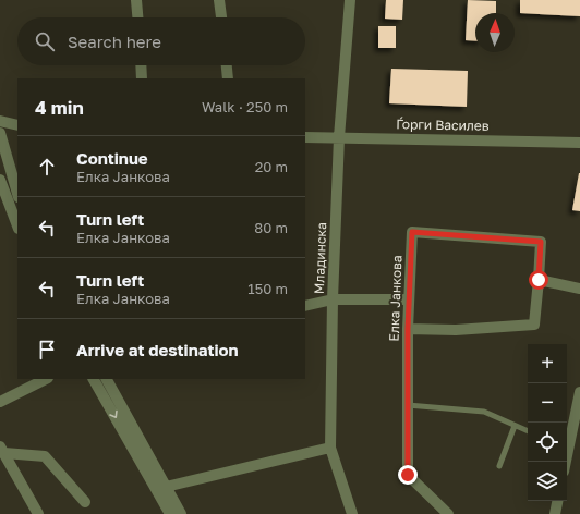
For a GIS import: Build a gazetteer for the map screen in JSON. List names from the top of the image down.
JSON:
{
  "streets": {
    "street": ["Ѓорги Василев", "Младинска", "Елка Јанкова"]
  },
  "crossings": [
    ["Ѓорги Василев", "Младинска"]
  ],
  "north": "top",
  "page": {
    "search": "Search here",
    "heading": ["4 min", "Walk · 250 m"],
    "list": [
      ["Continue", "Елка Јанкова", "20 m"],
      ["Turn left", "Елка Јанкова", "80 m"],
      ["Turn left", "Елка Јанкова", "150 m"],
      "Arrive at destination"
    ],
    "map_buttons": ["+", "−"]
  }
}
